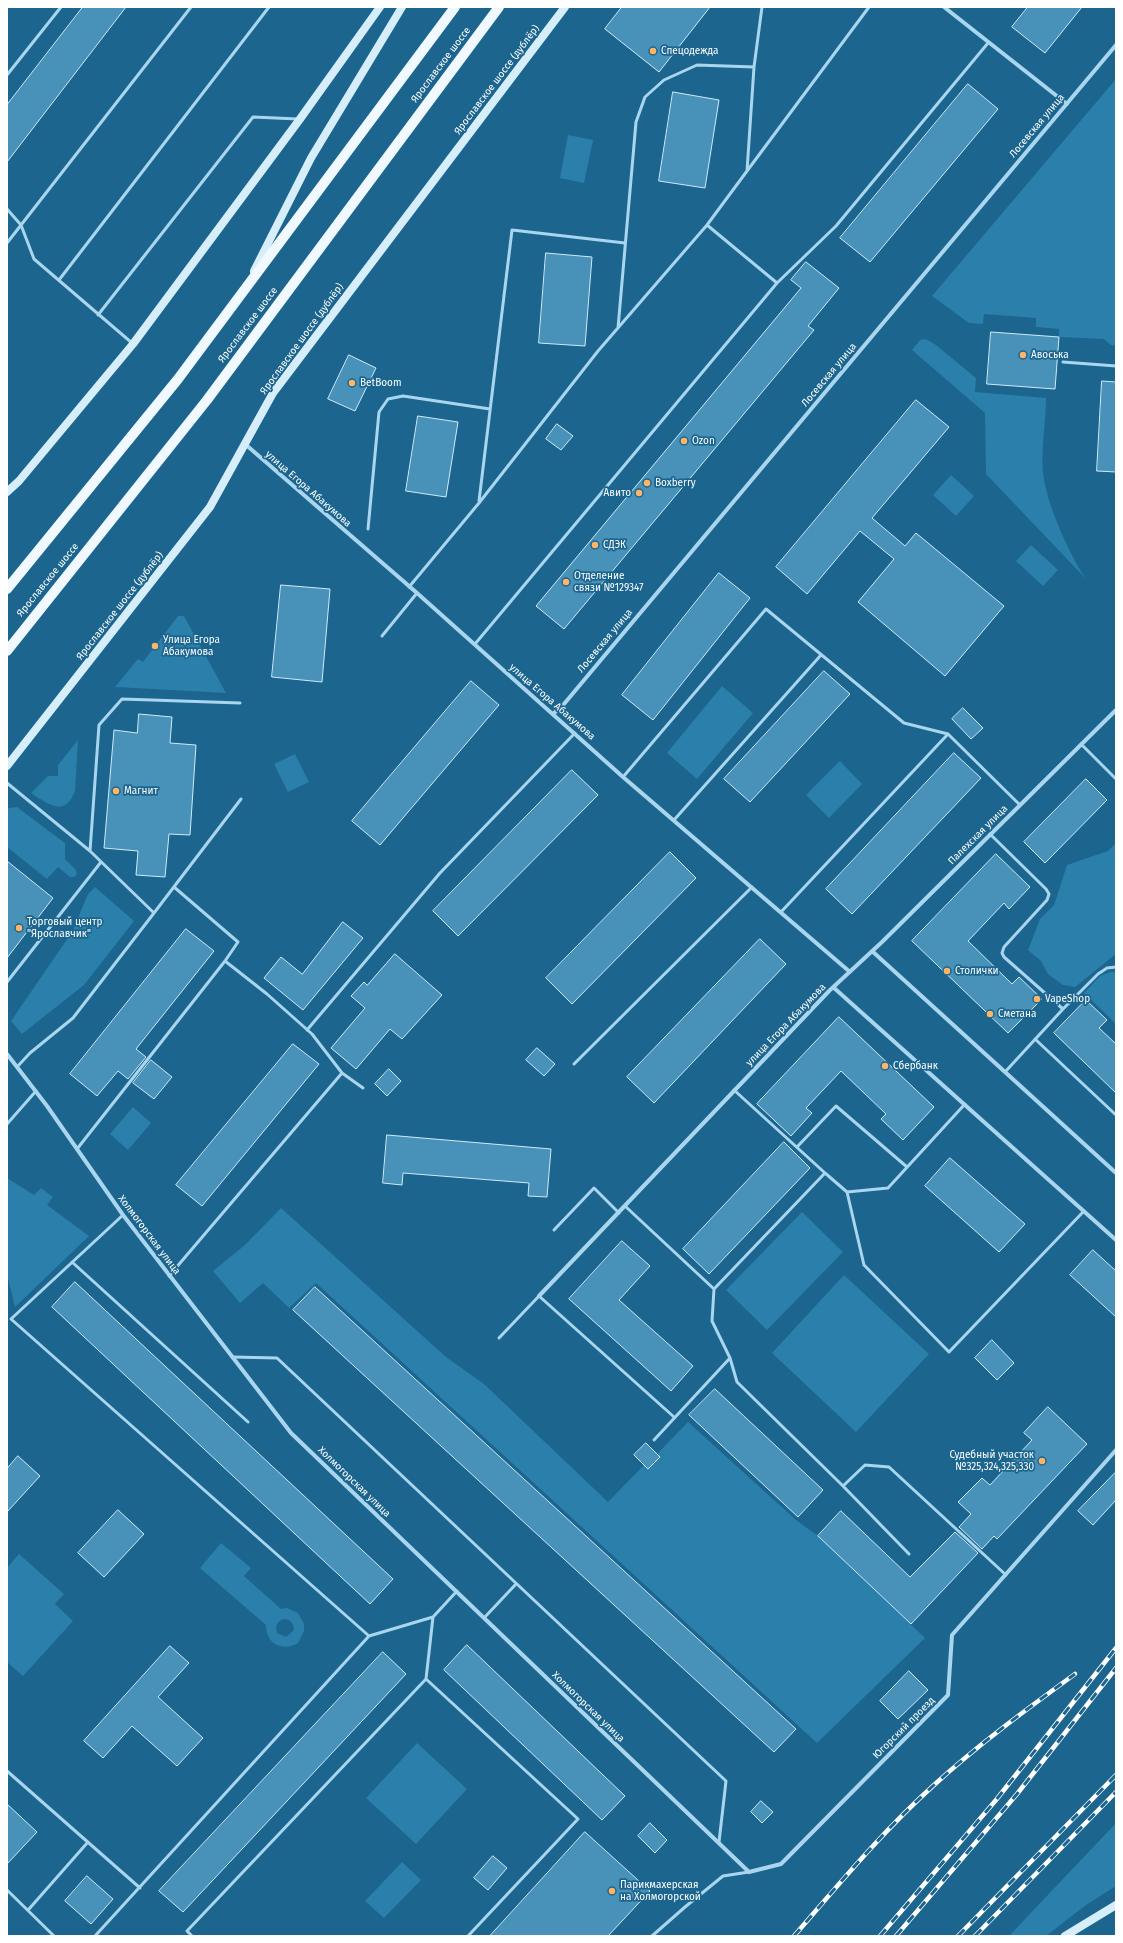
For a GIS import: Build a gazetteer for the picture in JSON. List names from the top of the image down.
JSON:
{
  "streets": {
    "main road": ["Ярославское шоссе"],
    "street": [
      "Ярославское шоссе (дублёр)",
      "Лосевская улица",
      "улица Егора Абакумова",
      "Палехская улица",
      "Холмогорская улица",
      "Югорский проезд"
    ]
  },
  "crossings": [
    ["Ярославское шоссе (дублёр)", "улица Егора Абакумова"],
    ["Лосевская улица", "улица Егора Абакумова"],
    ["улица Егора Абакумова", "Палехская улица"],
    ["Холмогорская улица", "Югорский проезд"]
  ],
  "places": [
    "Спецодежда",
    "Авоська",
    "BetBoom",
    "Ozon",
    "Boxberry",
    "Авито",
    "СДЭК",
    "Отделение связи №129347",
    "Улица Егора Абакумова",
    "Магнит",
    "Торговый центр \"Ярославчик\"",
    "Столички",
    "VapeShop",
    "Сметана",
    "Сбербанк",
    "Судебный участок №325,324,325,330",
    "Парикмахерская на Холмогорской"
  ]
}
